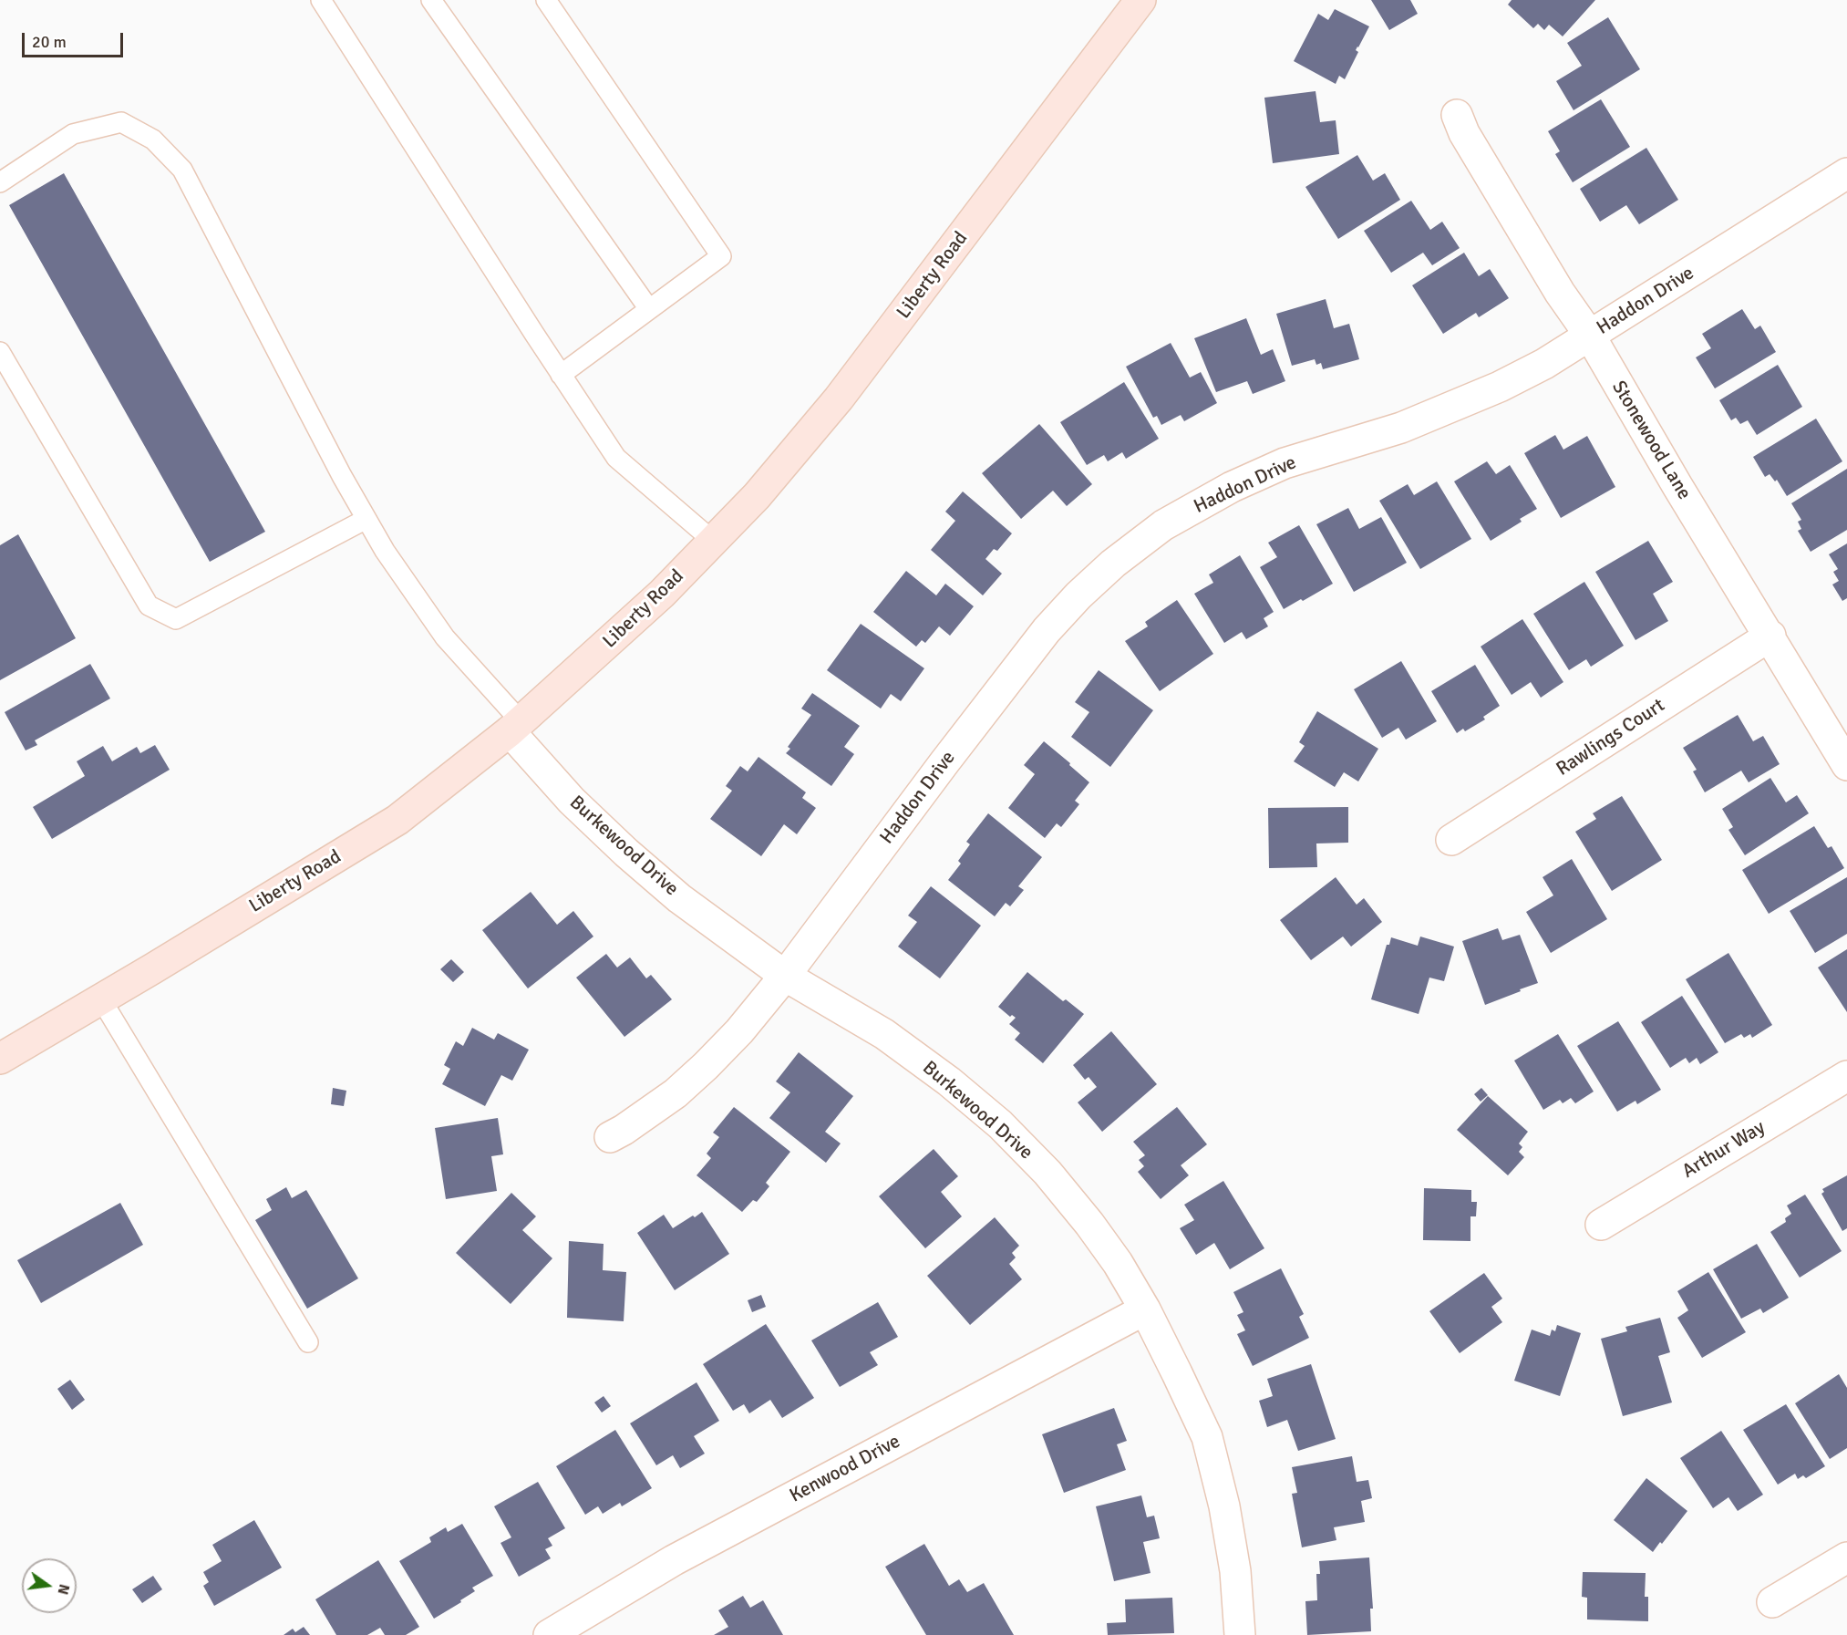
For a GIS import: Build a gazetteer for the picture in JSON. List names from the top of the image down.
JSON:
{
  "streets": {
    "main road": ["Liberty Road"],
    "street": [
      "Haddon Drive",
      "Stonewood Lane",
      "Rawlings Court",
      "Burkewood Drive",
      "Arthur Way",
      "Kenwood Drive"
    ]
  },
  "crossings": [
    ["Liberty Road", "Burkewood Drive"],
    ["Haddon Drive", "Stonewood Lane"],
    ["Haddon Drive", "Burkewood Drive"],
    ["Stonewood Lane", "Rawlings Court"],
    ["Burkewood Drive", "Kenwood Drive"]
  ],
  "scale_bar": "20 m",
  "north": "right"
}
